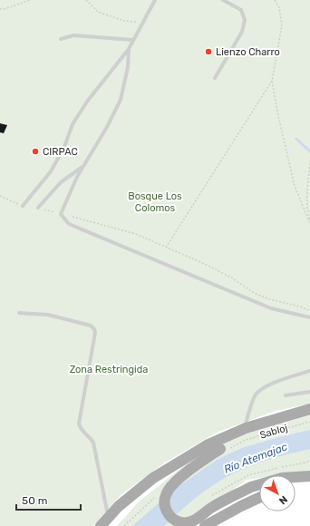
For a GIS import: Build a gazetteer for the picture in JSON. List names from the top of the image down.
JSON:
{
  "streets": {
    "path": ["Sabloj"]
  },
  "water": ["Río Atemajac"],
  "parks": ["Bosque Los Colomos", "Zona Restringida"],
  "places": ["Lienzo Charro", "CIRPAC"],
  "scale_bar": "50 m",
  "north": "bottom right"
}
